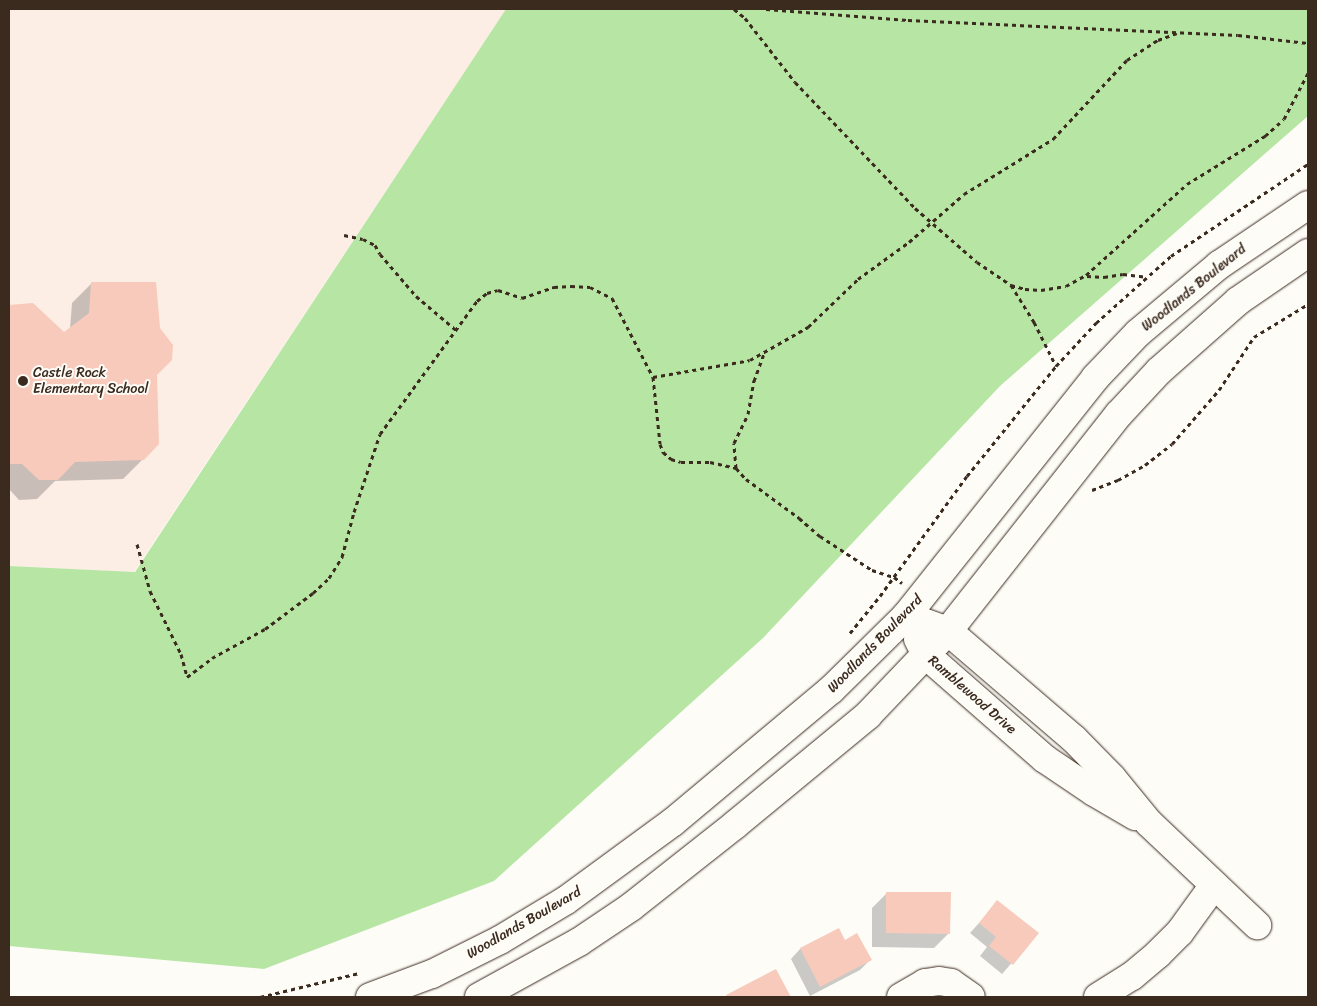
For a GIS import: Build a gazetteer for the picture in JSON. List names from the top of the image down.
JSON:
{
  "streets": {
    "street": ["Woodlands Boulevard", "Ramblewood Drive"]
  },
  "crossings": [
    ["Woodlands Boulevard", "Ramblewood Drive"]
  ],
  "places": ["Castle Rock Elementary School"]
}
